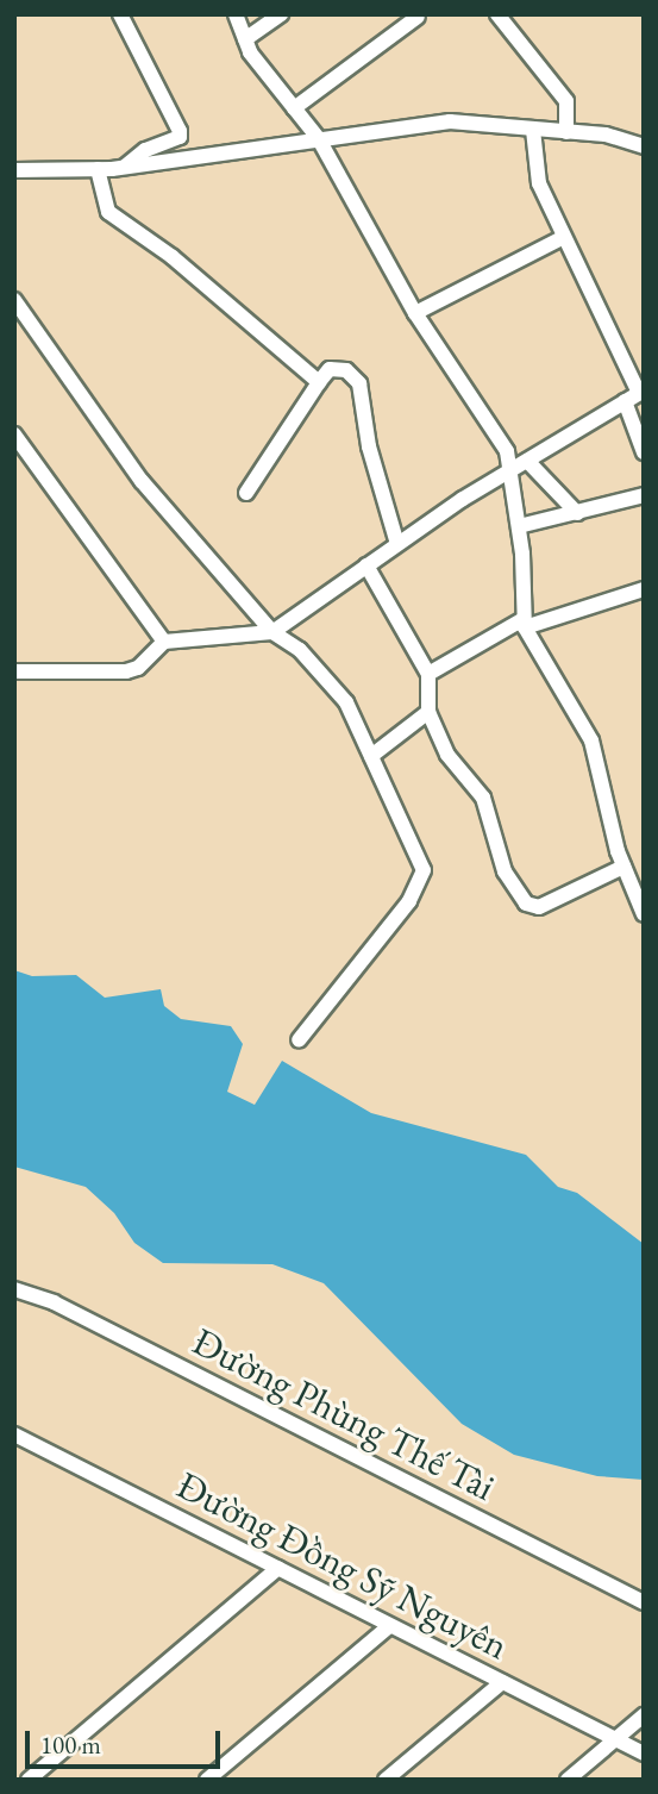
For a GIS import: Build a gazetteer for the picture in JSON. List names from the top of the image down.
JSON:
{
  "streets": {
    "street": ["Đường Phùng Thế Tài", "Đường Đồng Sỹ Nguyên"]
  },
  "scale_bar": "100 m"
}
